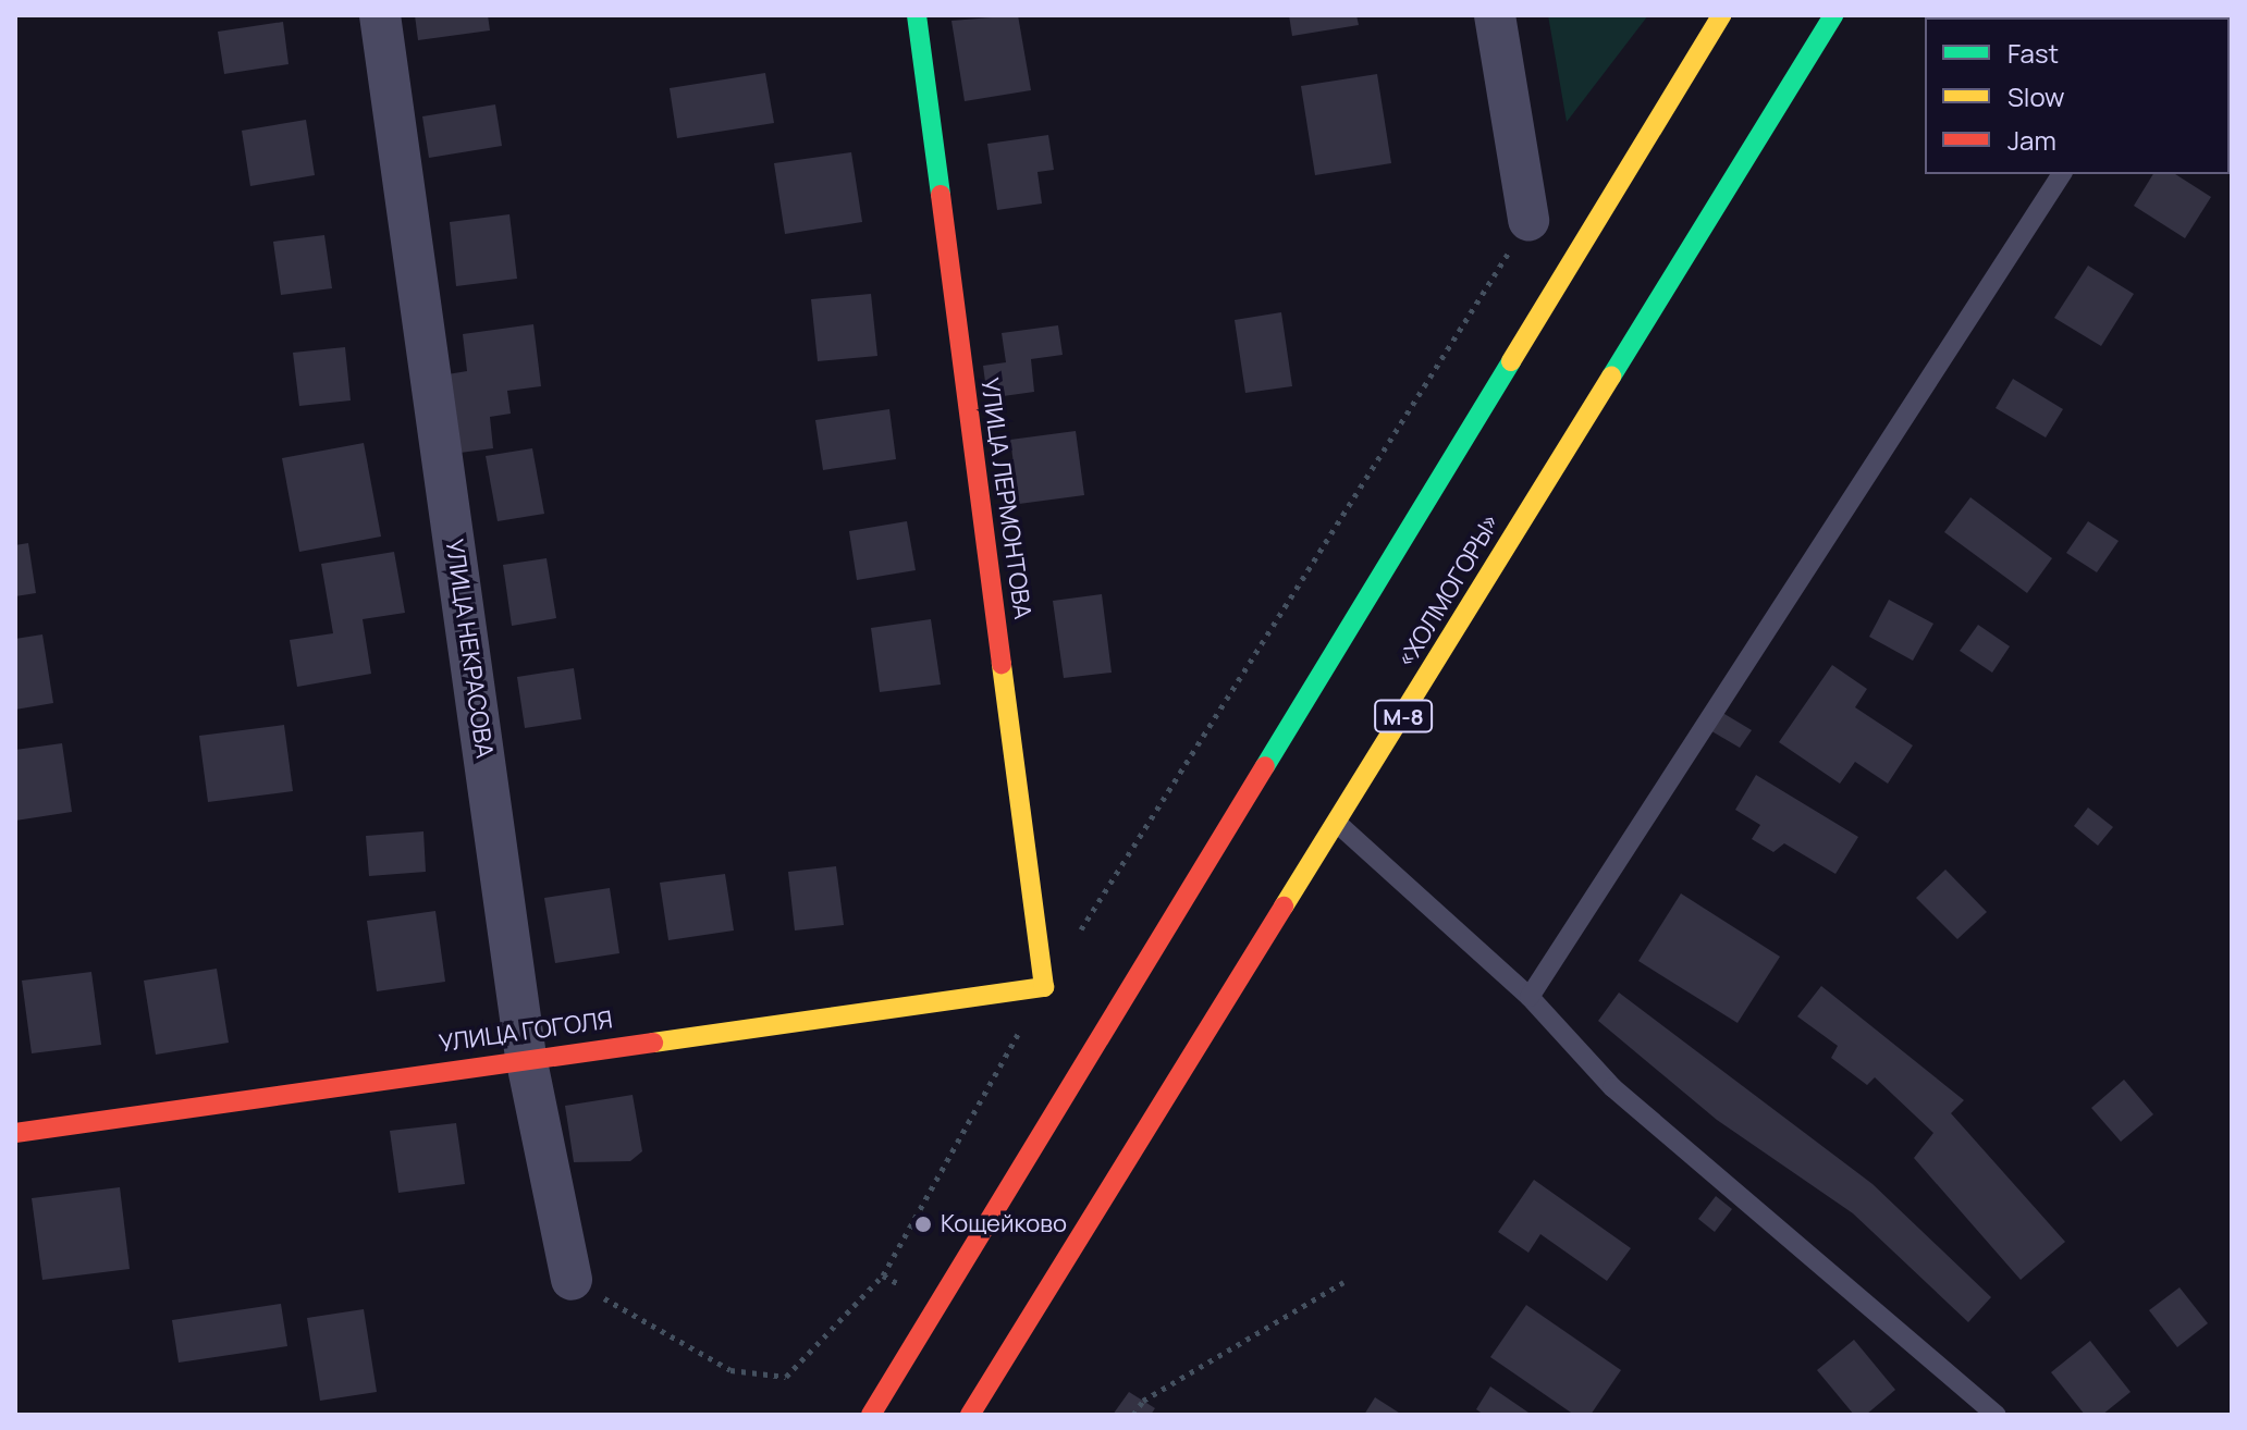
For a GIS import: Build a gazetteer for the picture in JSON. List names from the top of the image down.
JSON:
{
  "streets": {
    "main road": [
      "УЛИЦА ЛЕРМОНТОВА",
      "«ХОЛМОГОРЫ»",
      "М-8",
      "УЛИЦА ГОГОЛЯ"
    ],
    "street": ["УЛИЦА НЕКРАСОВА"]
  },
  "crossings": [
    ["УЛИЦА ЛЕРМОНТОВА", "УЛИЦА ГОГОЛЯ"],
    ["УЛИЦА НЕКРАСОВА", "УЛИЦА ГОГОЛЯ"]
  ],
  "places": ["Кощейково"],
  "legend": ["Fast", "Slow", "Jam"]
}
